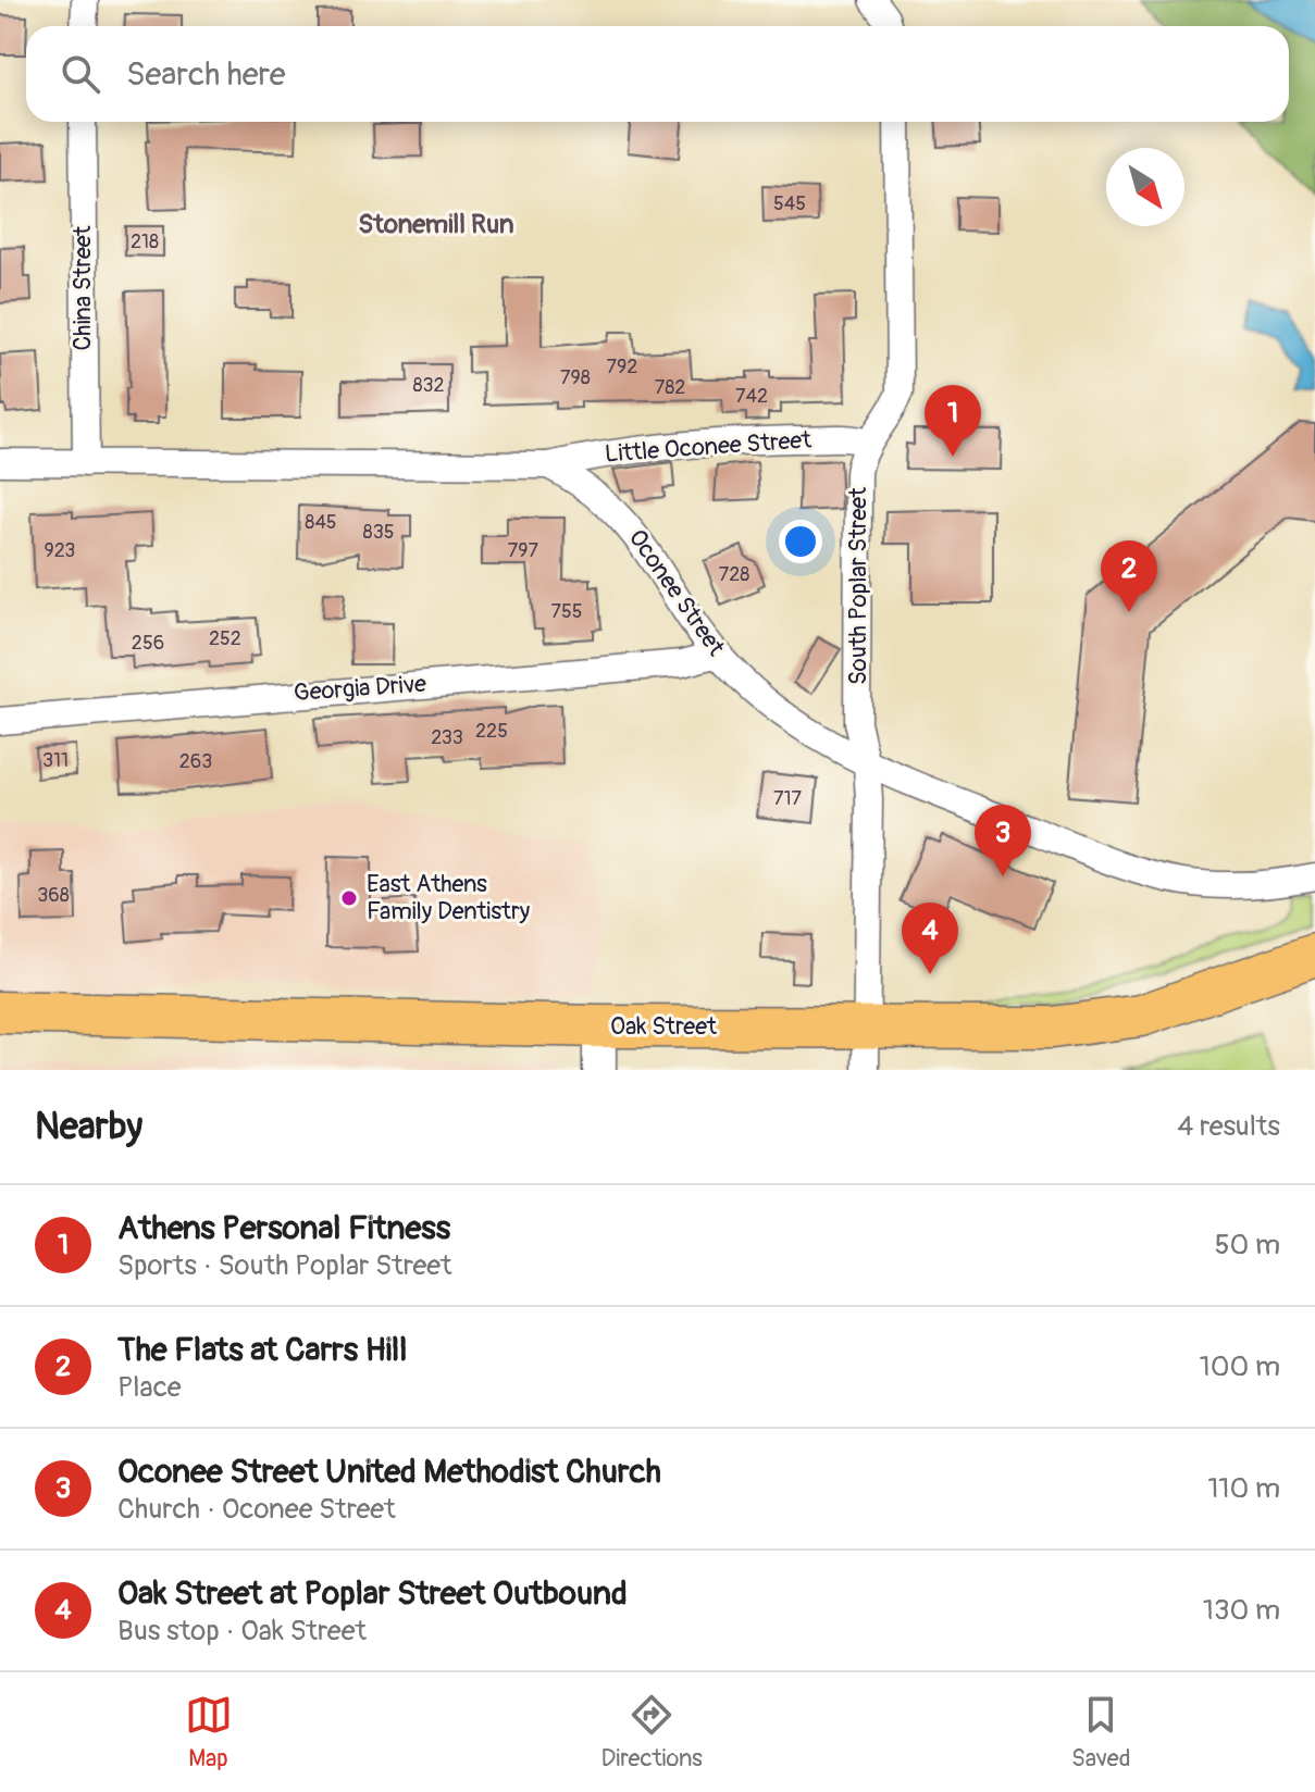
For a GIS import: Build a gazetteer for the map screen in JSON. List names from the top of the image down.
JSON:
{
  "streets": {
    "main road": ["Oak Street"],
    "street": [
      "China Street",
      "Little Oconee Street",
      "South Poplar Street",
      "Oconee Street",
      "Georgia Drive"
    ]
  },
  "crossings": [
    ["China Street", "Oconee Street"],
    ["Little Oconee Street", "South Poplar Street"],
    ["Little Oconee Street", "Oconee Street"],
    ["South Poplar Street", "Oconee Street"],
    ["South Poplar Street", "Oak Street"],
    ["Oconee Street", "Georgia Drive"]
  ],
  "districts": ["Stonemill Run"],
  "places": ["East Athens Family Dentistry"],
  "house_numbers": [
    "545",
    "218",
    "792",
    "798",
    "832",
    "782",
    "742",
    "845",
    "835",
    "923",
    "797",
    "728",
    "755",
    "252",
    "256",
    "225",
    "233",
    "311",
    "263",
    "717",
    "368"
  ],
  "north": "bottom right",
  "page": {
    "search": "Search here",
    "pins": [
      "1",
      "2",
      "3",
      "4"
    ],
    "heading": ["Nearby", "4 results"],
    "list": [
      {
        "mark": "1",
        "name": "Athens Personal Fitness",
        "note": "Sports · South Poplar Street",
        "value": "50 m"
      },
      {
        "mark": "2",
        "name": "The Flats at Carrs Hill",
        "note": "Place",
        "value": "100 m"
      },
      {
        "mark": "3",
        "name": "Oconee Street United Methodist Church",
        "note": "Church · Oconee Street",
        "value": "110 m"
      },
      {
        "mark": "4",
        "name": "Oak Street at Poplar Street Outbound",
        "note": "Bus stop · Oak Street",
        "value": "130 m"
      }
    ],
    "nav": ["Map", "Directions", "Saved"]
  }
}
